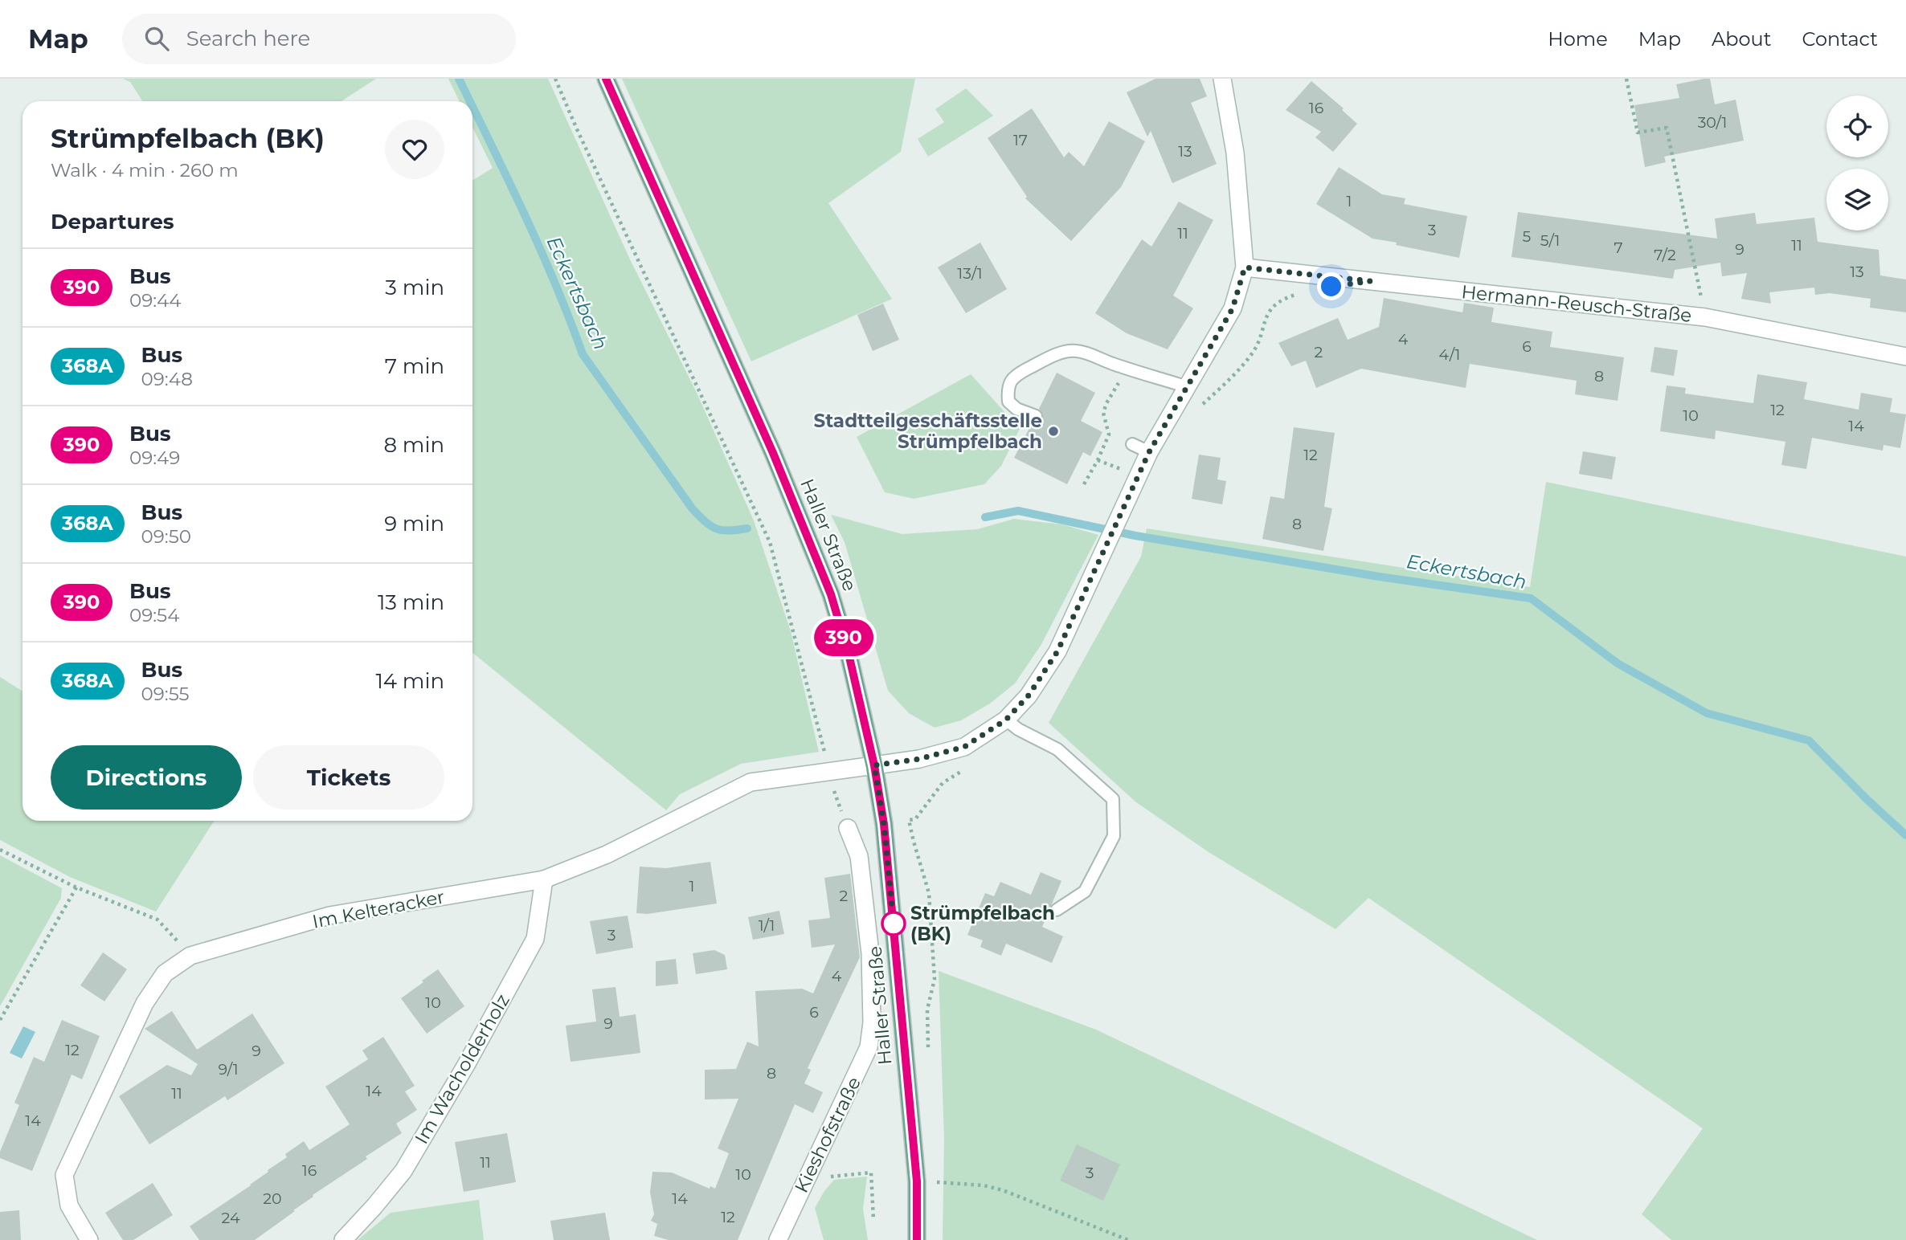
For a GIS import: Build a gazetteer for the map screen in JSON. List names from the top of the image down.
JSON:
{
  "streets": {
    "main road": ["Haller Straße"],
    "street": [
      "Hermann-Reusch-Straße",
      "Im Kelteracker",
      "Im Wacholderholz",
      "Kieshofstraße"
    ]
  },
  "crossings": [
    ["Hermann-Reusch-Straße", "Im Kelteracker"],
    ["Haller Straße", "Im Kelteracker"],
    ["Im Kelteracker", "Im Wacholderholz"]
  ],
  "water": ["Eckertsbach"],
  "places": ["Stadtteilgeschäftsstelle Strümpfelbach", "Strümpfelbach (BK)"],
  "lines": ["bus line 390"],
  "house_numbers": [
    "16",
    "30/1",
    "17",
    "13",
    "1",
    "3",
    "11",
    "5",
    "5/1",
    "11",
    "7",
    "9",
    "7/2",
    "13",
    "13/1",
    "4",
    "6",
    "2",
    "4/1",
    "8",
    "12",
    "10",
    "14",
    "12",
    "8",
    "1",
    "2",
    "1/1",
    "3",
    "4",
    "10",
    "6",
    "9",
    "12",
    "9",
    "9/1",
    "8",
    "14",
    "11",
    "14",
    "11",
    "16",
    "3",
    "10",
    "20",
    "14",
    "12",
    "24"
  ],
  "page": {
    "header": "Map",
    "search": "Search here",
    "nav": [
      "Home",
      "Map",
      "About",
      "Contact"
    ],
    "on_map": "390",
    "heading": [
      ["Strümpfelbach (BK)", "Walk · 4 min · 260 m"],
      "Departures"
    ],
    "list": [
      {
        "mark": "390",
        "name": "Bus",
        "note": "09:44",
        "value": "3 min"
      },
      {
        "mark": "368A",
        "name": "Bus",
        "note": "09:48",
        "value": "7 min"
      },
      {
        "mark": "390",
        "name": "Bus",
        "note": "09:49",
        "value": "8 min"
      },
      {
        "mark": "368A",
        "name": "Bus",
        "note": "09:50",
        "value": "9 min"
      },
      {
        "mark": "390",
        "name": "Bus",
        "note": "09:54",
        "value": "13 min"
      },
      {
        "mark": "368A",
        "name": "Bus",
        "note": "09:55",
        "value": "14 min"
      }
    ],
    "buttons": ["Directions", "Tickets"]
  }
}
